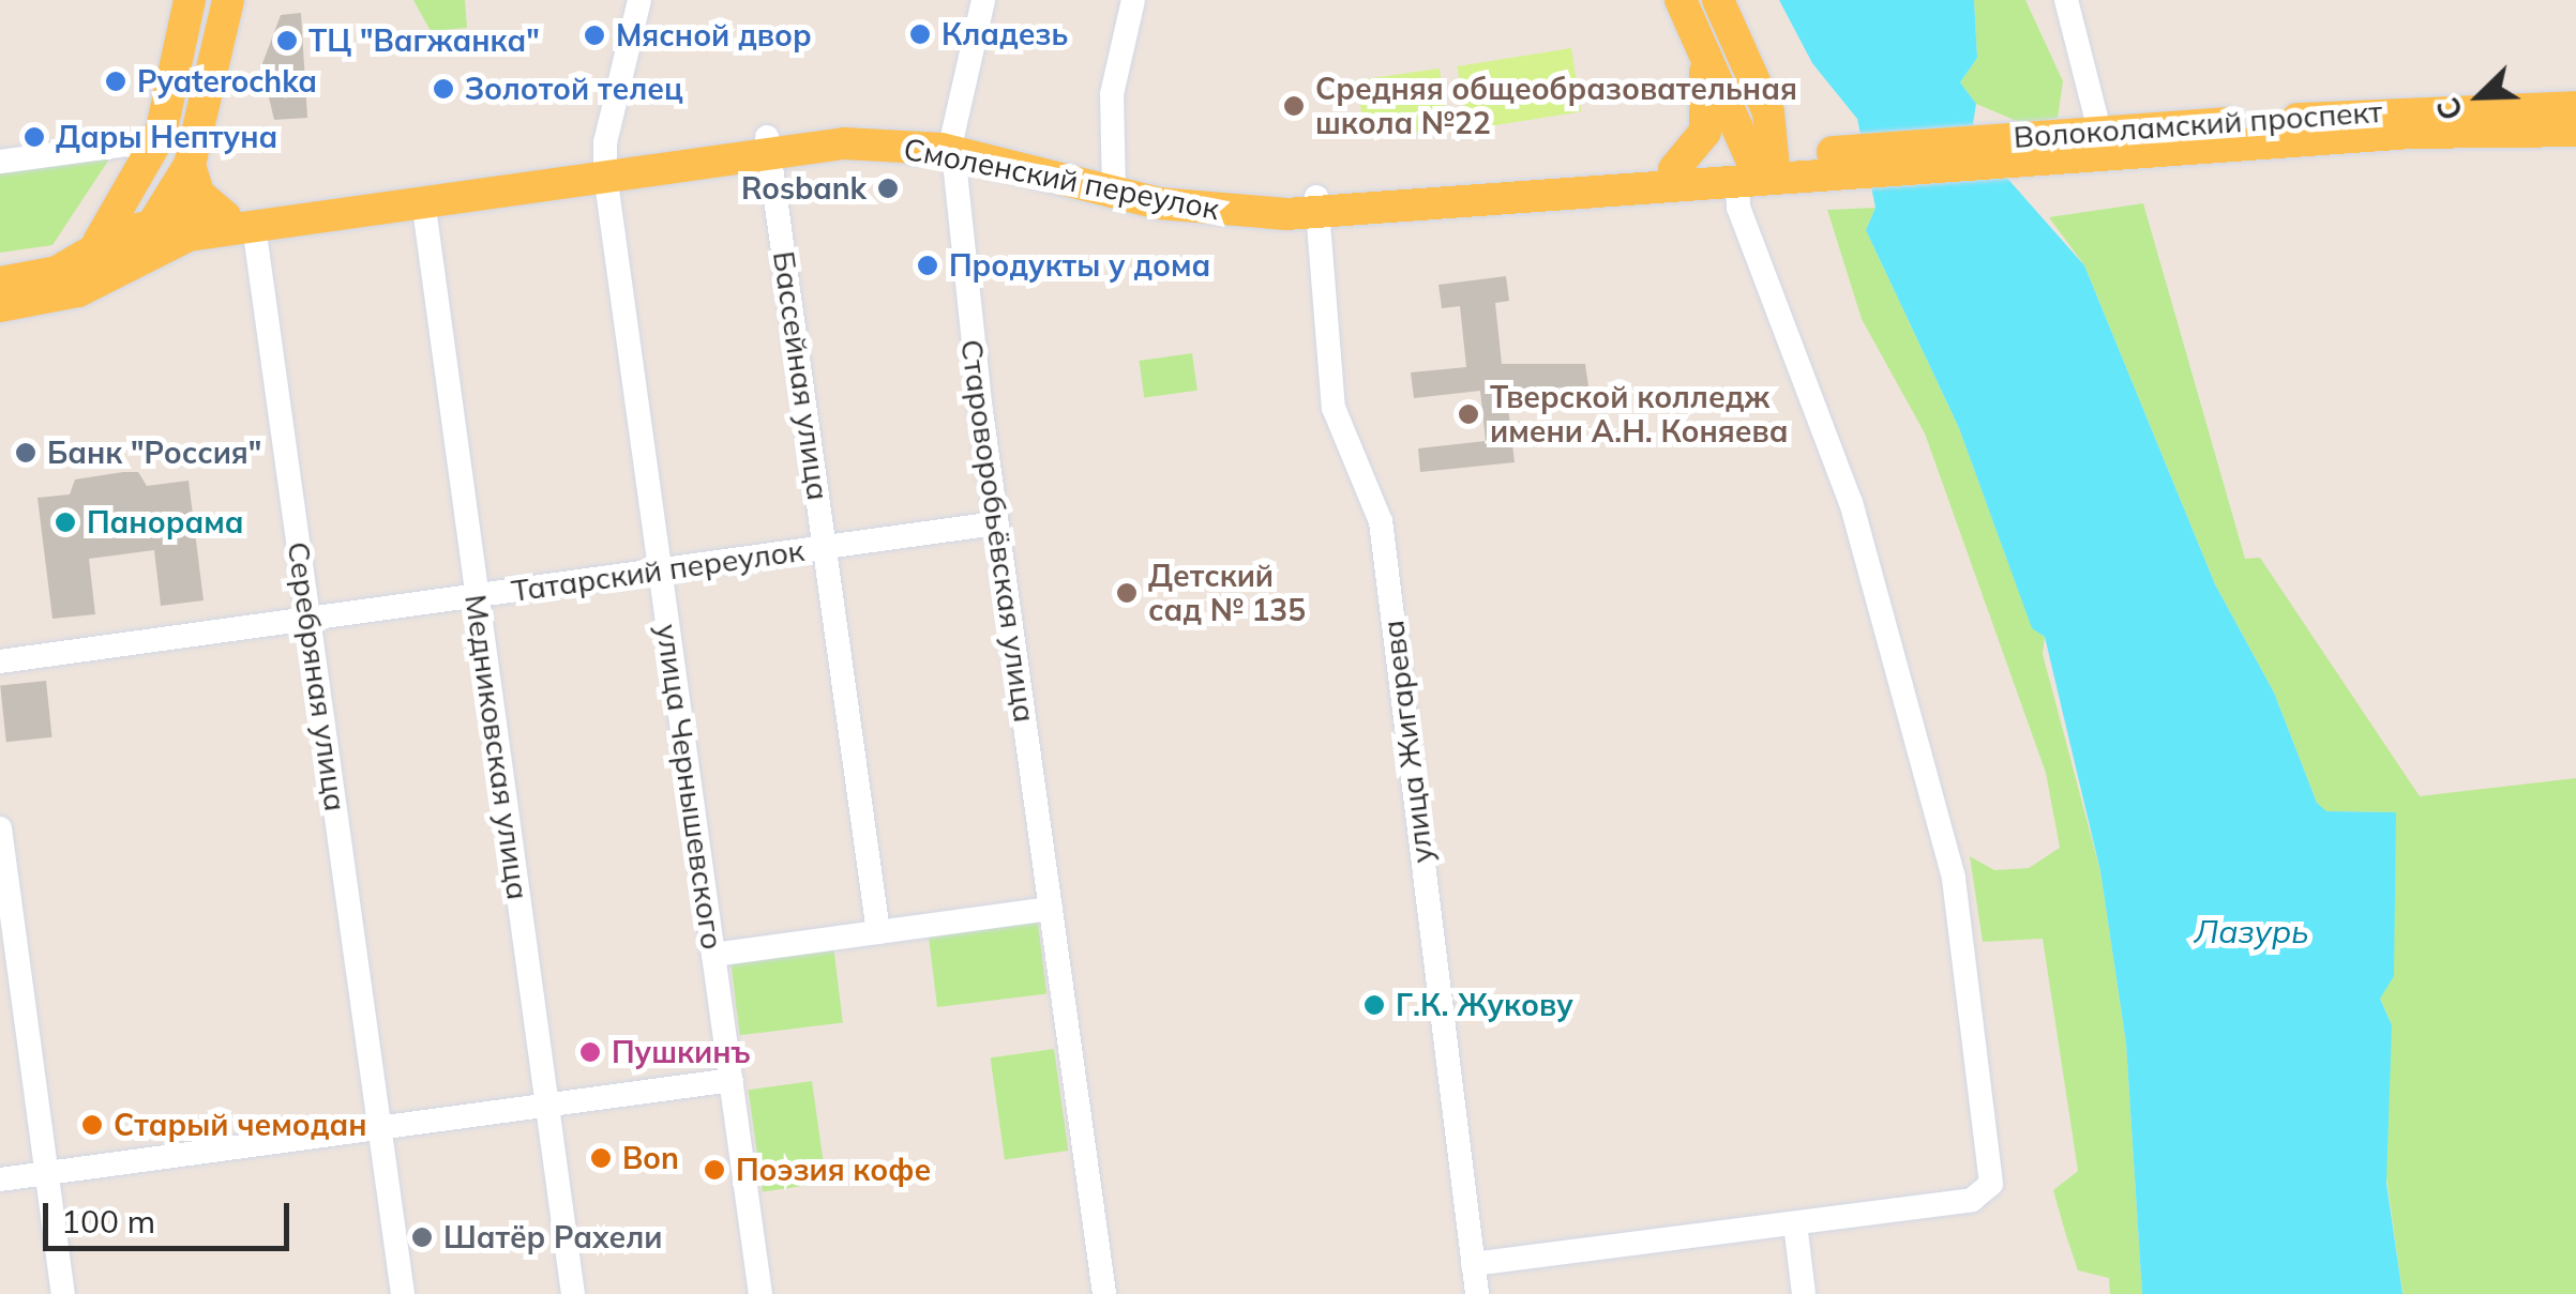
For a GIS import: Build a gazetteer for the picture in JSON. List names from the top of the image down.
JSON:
{
  "streets": {
    "main road": ["Волоколамский проспект", "Смоленский переулок"],
    "street": [
      "Бассейная улица",
      "Староворобьёвская улица",
      "Татарский переулок",
      "Серебряная улица",
      "улица Жигарева",
      "Медниковская улица",
      "улица Чернышевского"
    ]
  },
  "crossings": [
    ["Волоколамский проспект", "Смоленский переулок"],
    ["Смоленский переулок", "Бассейная улица"],
    ["Смоленский переулок", "Староворобьёвская улица"],
    ["Смоленский переулок", "Серебряная улица"],
    ["Смоленский переулок", "улица Жигарева"],
    ["Смоленский переулок", "Медниковская улица"],
    ["Смоленский переулок", "улица Чернышевского"],
    ["Бассейная улица", "Татарский переулок"],
    ["Староворобьёвская улица", "Татарский переулок"],
    ["Татарский переулок", "Серебряная улица"],
    ["Татарский переулок", "Медниковская улица"],
    ["Татарский переулок", "улица Чернышевского"]
  ],
  "water": ["Лазурь"],
  "places": [
    "Кладезь",
    "Мясной двор",
    "ТЦ \"Вагжанка\"",
    "Pyaterochka",
    "Золотой телец",
    "Средняя общеобразовательная школа №22",
    "Дары Нептуна",
    "Rosbank",
    "Продукты у дома",
    "Тверской колледж имени А.Н. Коняева",
    "Банк \"Россия\"",
    "Панорама",
    "Детский сад № 135",
    "Г.К. Жукову",
    "Пушкинъ",
    "Старый чемодан",
    "Bon",
    "Поэзия кофе",
    "Шатёр Рахели"
  ],
  "scale_bar": "100 m",
  "north": "bottom left"
}
